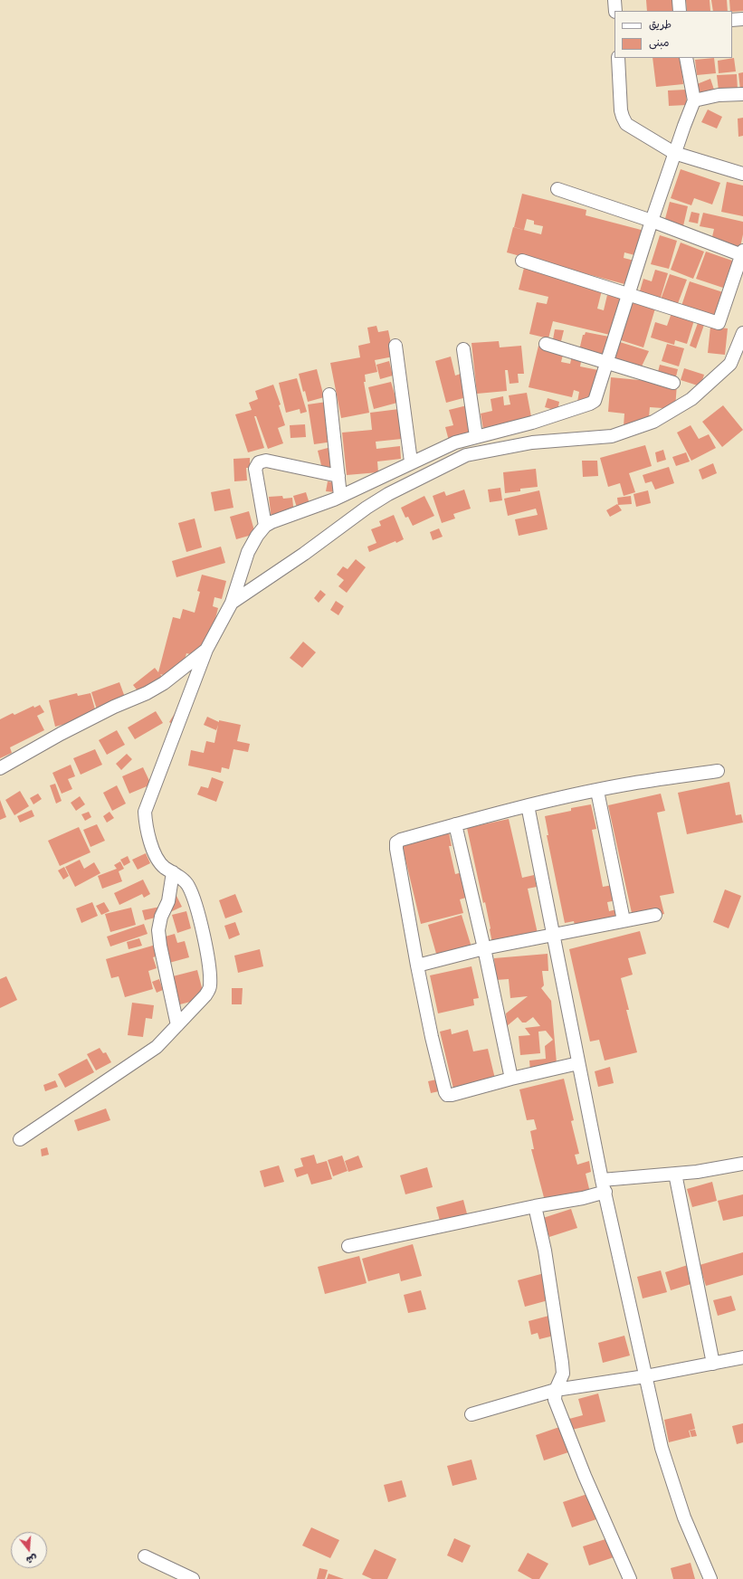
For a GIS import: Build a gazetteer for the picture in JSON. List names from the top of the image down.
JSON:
{
  "legend": ["طريق", "مبنى"],
  "north": "bottom"
}
